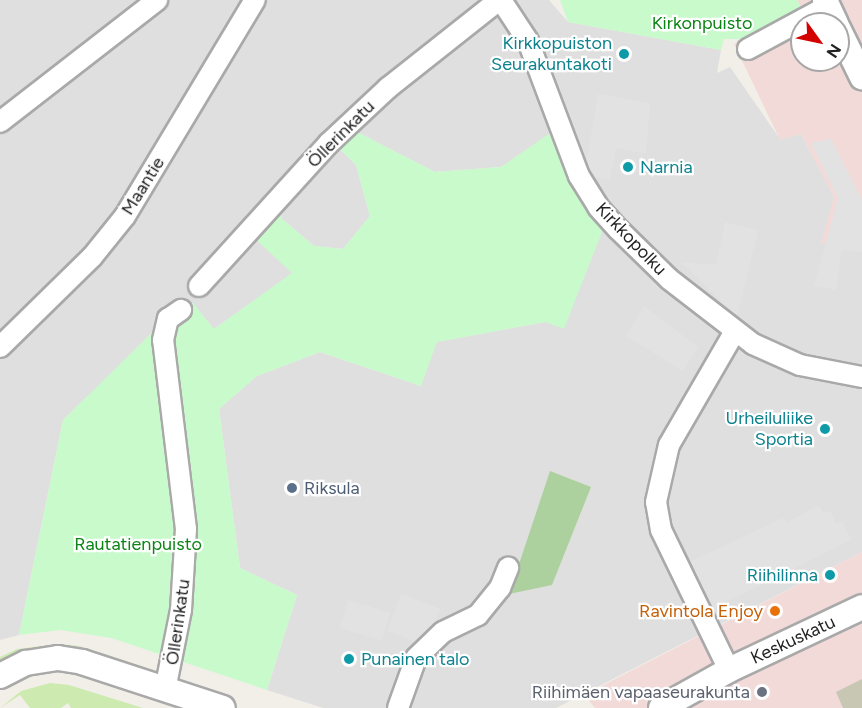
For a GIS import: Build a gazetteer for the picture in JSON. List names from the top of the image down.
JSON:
{
  "streets": {
    "street": [
      "Öllerinkatu",
      "Maantie",
      "Kirkkopolku",
      "Keskuskatu"
    ]
  },
  "crossings": [
    ["Öllerinkatu", "Kirkkopolku"]
  ],
  "parks": ["Kirkonpuisto", "Rautatienpuisto"],
  "places": [
    "Kirkkopuiston Seurakuntakoti",
    "Narnia",
    "Urheiluliike Sportia",
    "Riksula",
    "Riihilinna",
    "Ravintola Enjoy",
    "Punainen talo",
    "Riihimäen vapaaseurakunta"
  ],
  "north": "bottom right"
}
